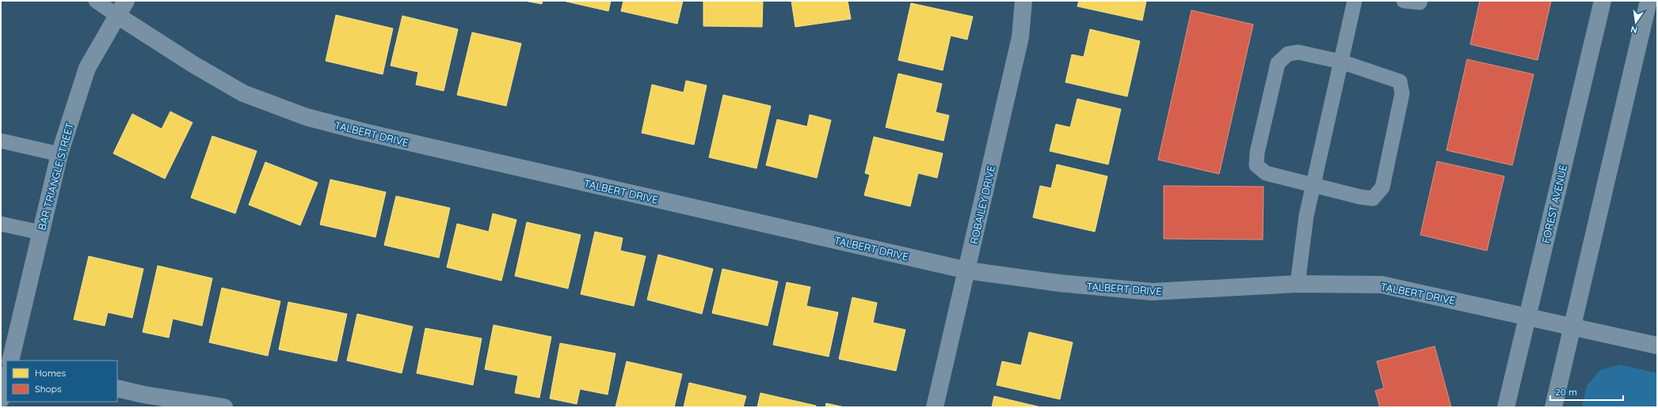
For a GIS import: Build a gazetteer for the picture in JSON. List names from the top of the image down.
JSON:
{
  "streets": {
    "street": [
      "TALBERT DRIVE",
      "BAR TRIANGLE STREET",
      "FOREST AVENUE",
      "ROBAILEY DRIVE"
    ]
  },
  "crossings": [
    ["TALBERT DRIVE", "BAR TRIANGLE STREET"],
    ["TALBERT DRIVE", "FOREST AVENUE"],
    ["TALBERT DRIVE", "ROBAILEY DRIVE"]
  ],
  "legend": ["Homes", "Shops"],
  "scale_bar": "20 m",
  "north": "bottom"
}
